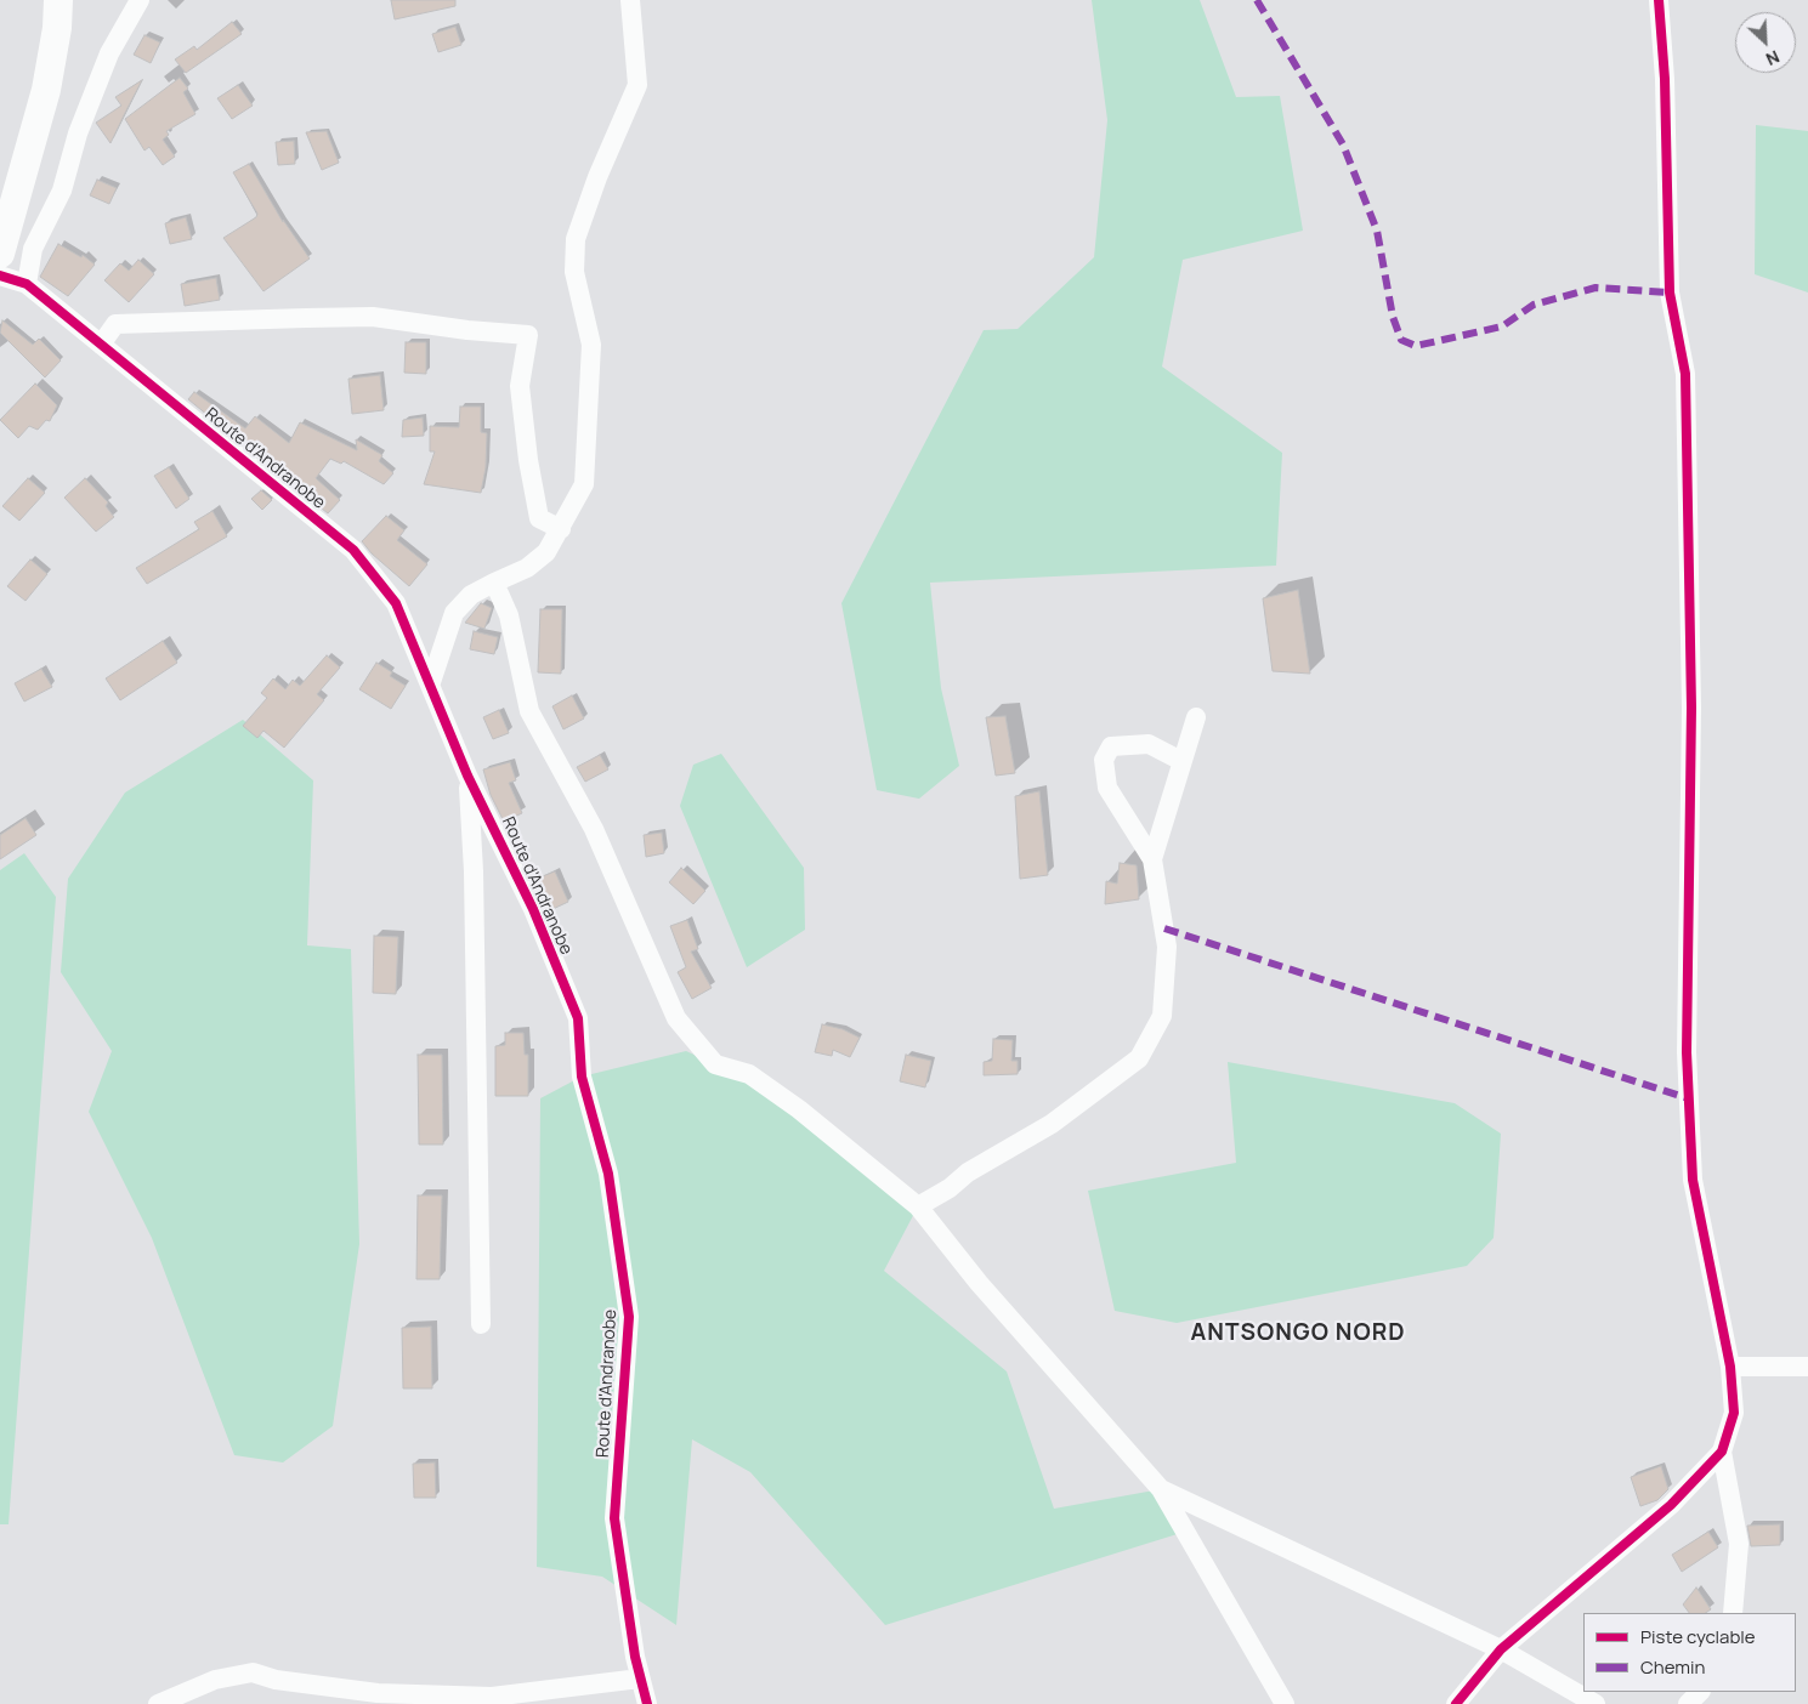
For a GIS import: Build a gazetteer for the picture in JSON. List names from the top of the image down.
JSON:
{
  "streets": {
    "street": ["Route d'Andranobe"]
  },
  "districts": ["ANTSONGO NORD"],
  "legend": ["Piste cyclable", "Chemin"],
  "north": "bottom right"
}
